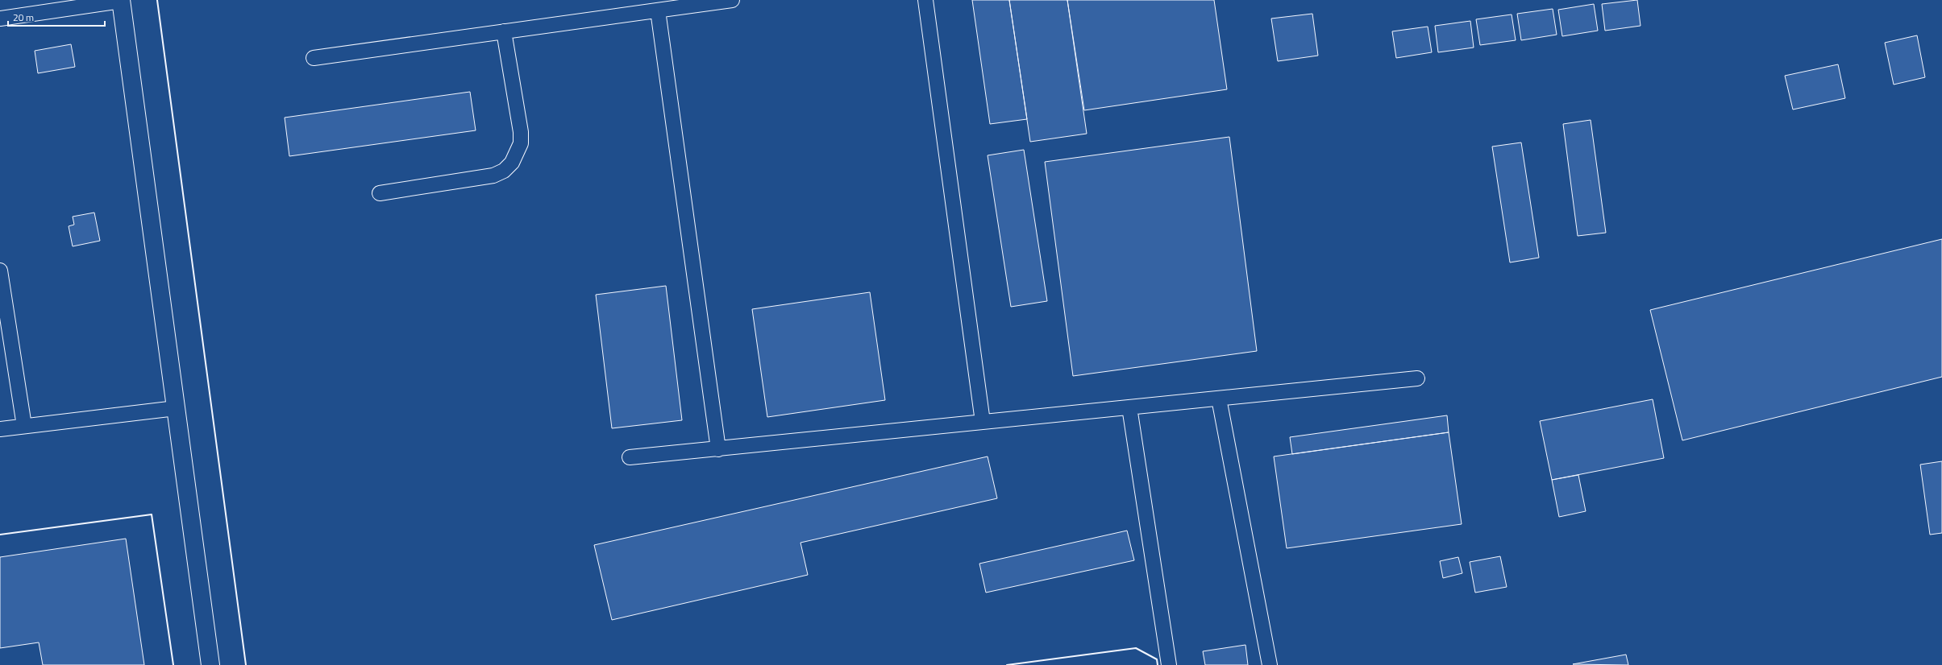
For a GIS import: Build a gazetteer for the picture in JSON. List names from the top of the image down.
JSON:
{
  "scale_bar": "20 m"
}
